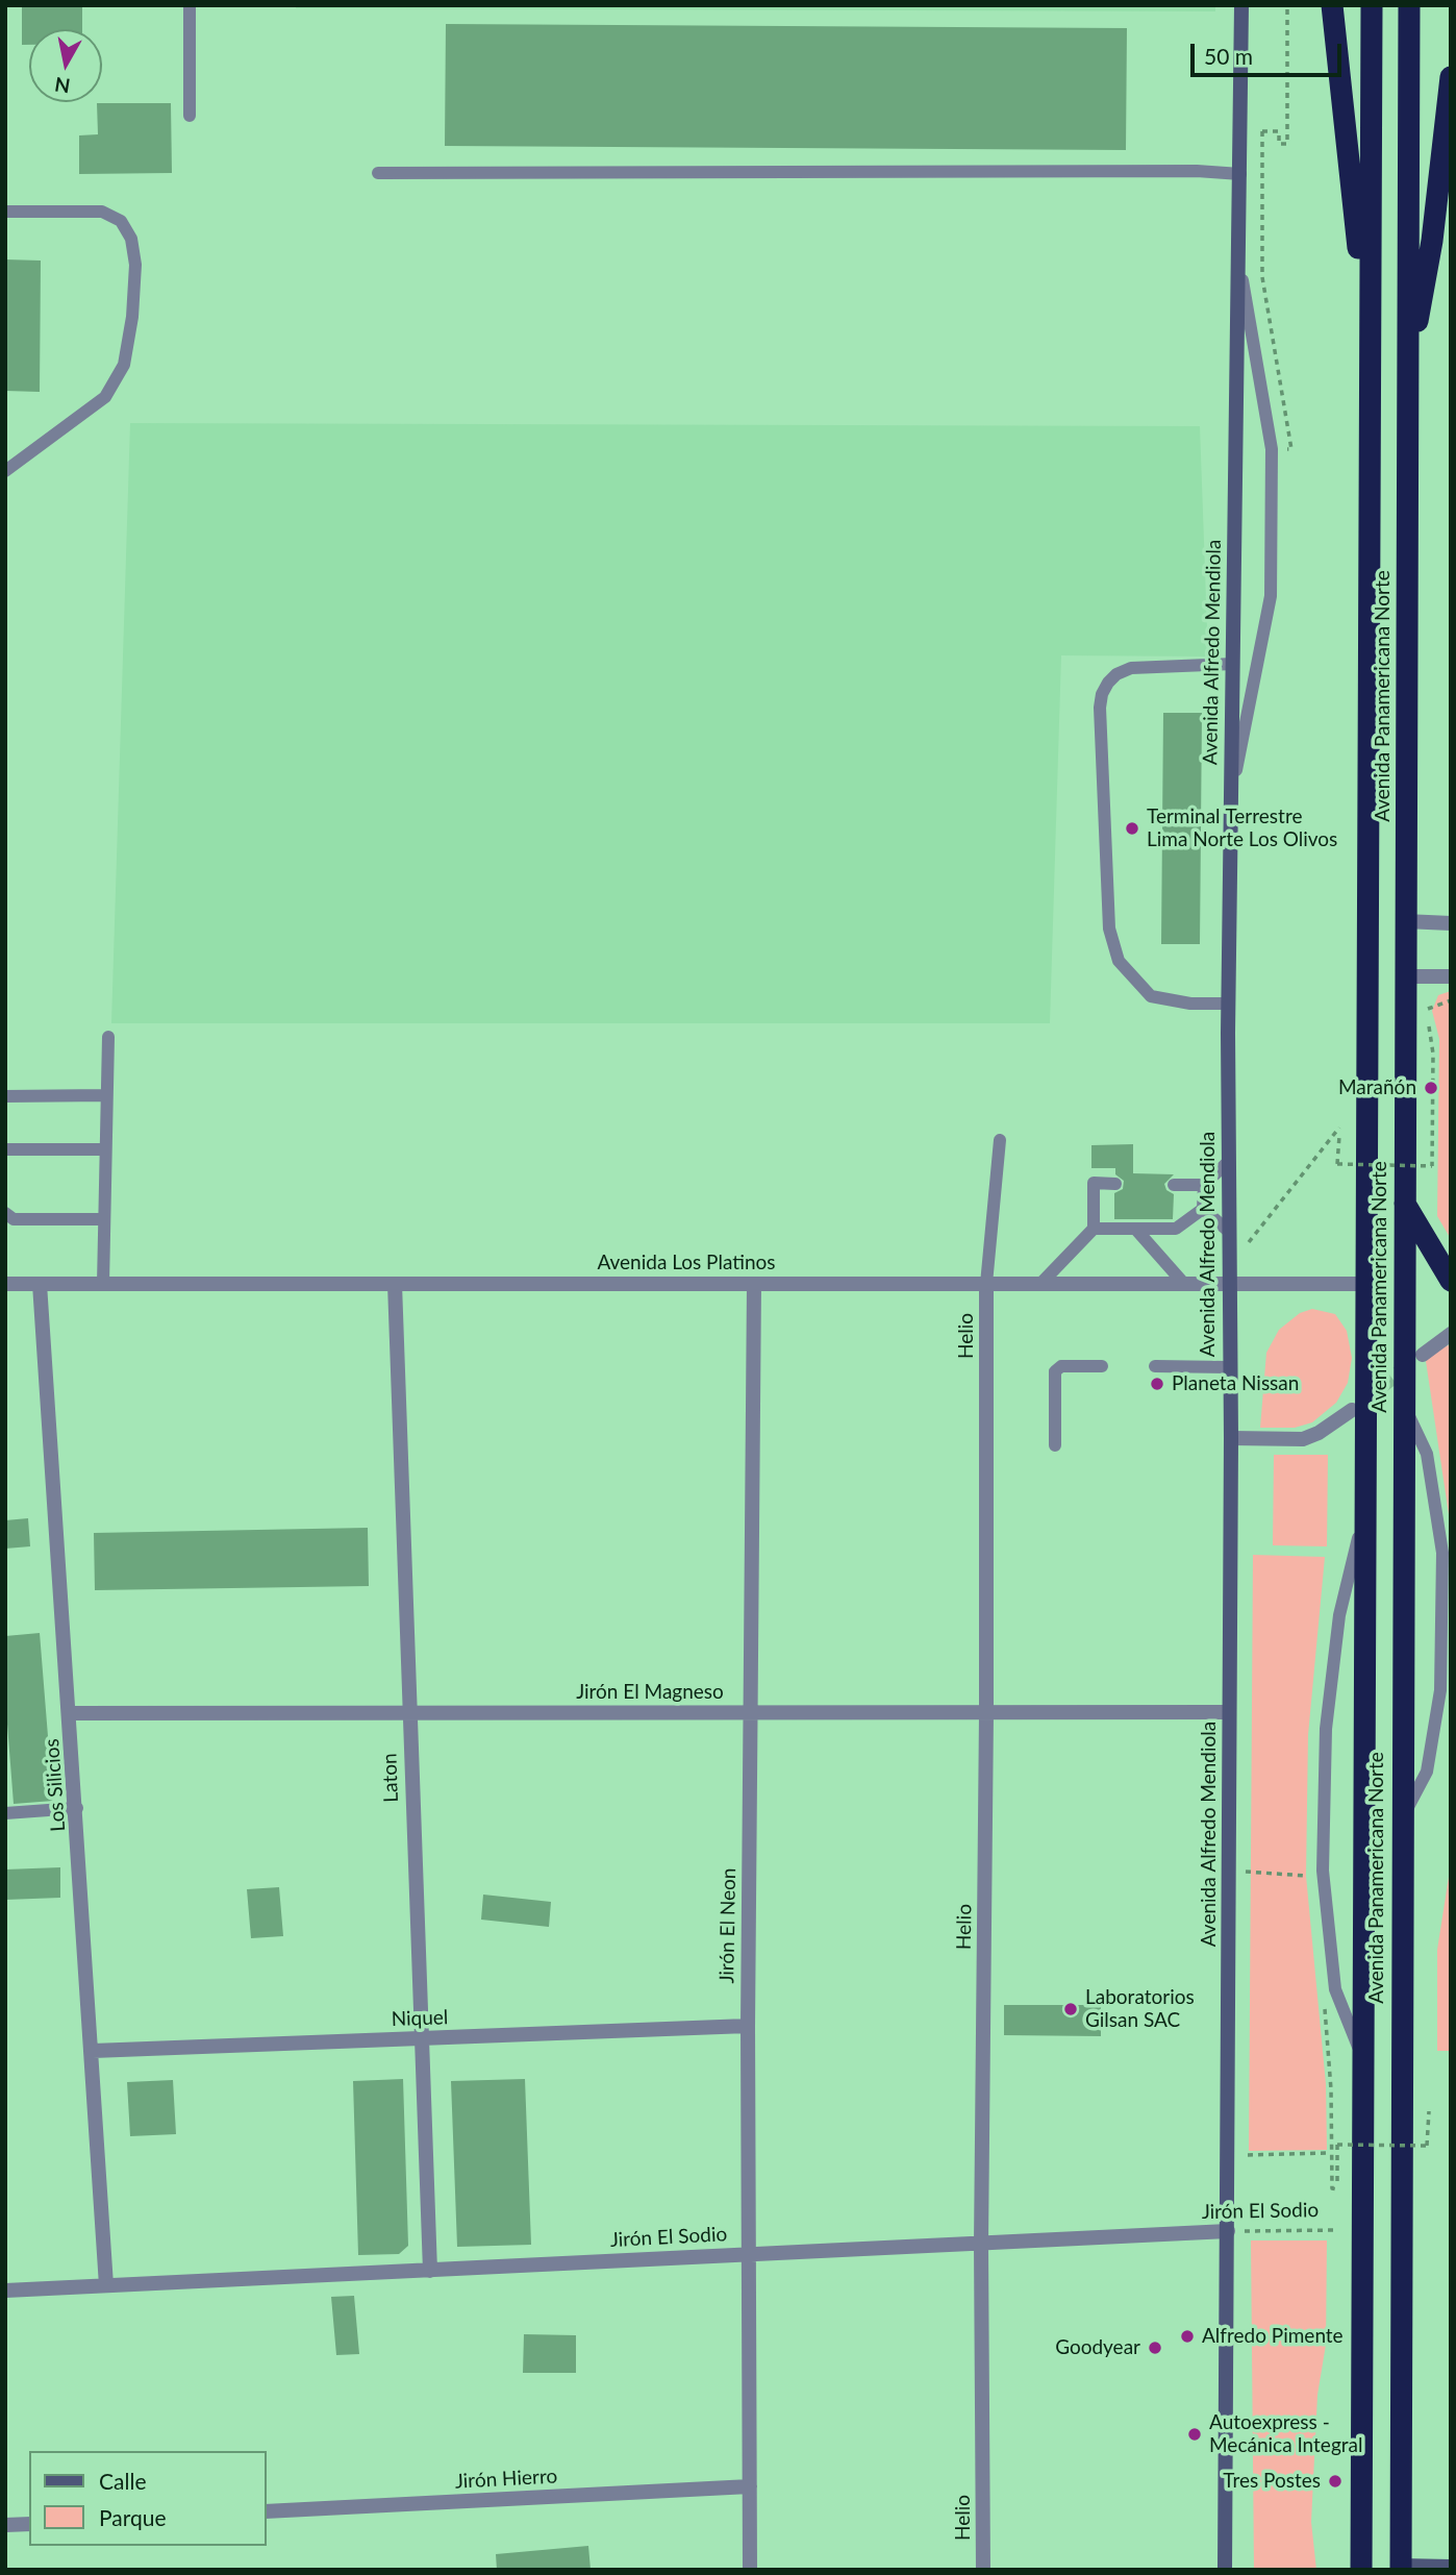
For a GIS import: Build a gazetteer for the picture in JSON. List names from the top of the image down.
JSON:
{
  "streets": {
    "highway": ["Avenida Panamericana Norte"],
    "main road": ["Avenida Alfredo Mendiola"],
    "street": [
      "Avenida Los Platinos",
      "Helio",
      "Jirón El Magneso",
      "Laton",
      "Los Silicios",
      "Jirón El Neon",
      "Niquel",
      "Jirón El Sodio",
      "Jirón Hierro"
    ]
  },
  "crossings": [
    ["Avenida Alfredo Mendiola", "Avenida Los Platinos"],
    ["Avenida Alfredo Mendiola", "Jirón El Magneso"],
    ["Avenida Alfredo Mendiola", "Jirón El Sodio"],
    ["Avenida Panamericana Norte", "Avenida Los Platinos"],
    ["Avenida Los Platinos", "Helio"],
    ["Avenida Los Platinos", "Laton"],
    ["Avenida Los Platinos", "Los Silicios"],
    ["Avenida Los Platinos", "Jirón El Neon"],
    ["Helio", "Jirón El Magneso"],
    ["Helio", "Jirón El Sodio"],
    ["Jirón El Magneso", "Laton"],
    ["Jirón El Magneso", "Los Silicios"],
    ["Jirón El Magneso", "Jirón El Neon"],
    ["Laton", "Niquel"],
    ["Laton", "Jirón El Sodio"],
    ["Los Silicios", "Niquel"],
    ["Los Silicios", "Jirón El Sodio"],
    ["Jirón El Neon", "Niquel"],
    ["Jirón El Neon", "Jirón El Sodio"],
    ["Jirón El Neon", "Jirón Hierro"]
  ],
  "places": [
    "Terminal Terrestre Lima Norte Los Olivos",
    "Marañón",
    "Planeta Nissan",
    "Laboratorios Gilsan SAC",
    "Alfredo Pimente",
    "Goodyear",
    "Autoexpress - Mecánica Integral",
    "Tres Postes"
  ],
  "legend": ["Calle", "Parque"],
  "scale_bar": "50 m",
  "north": "bottom"
}
